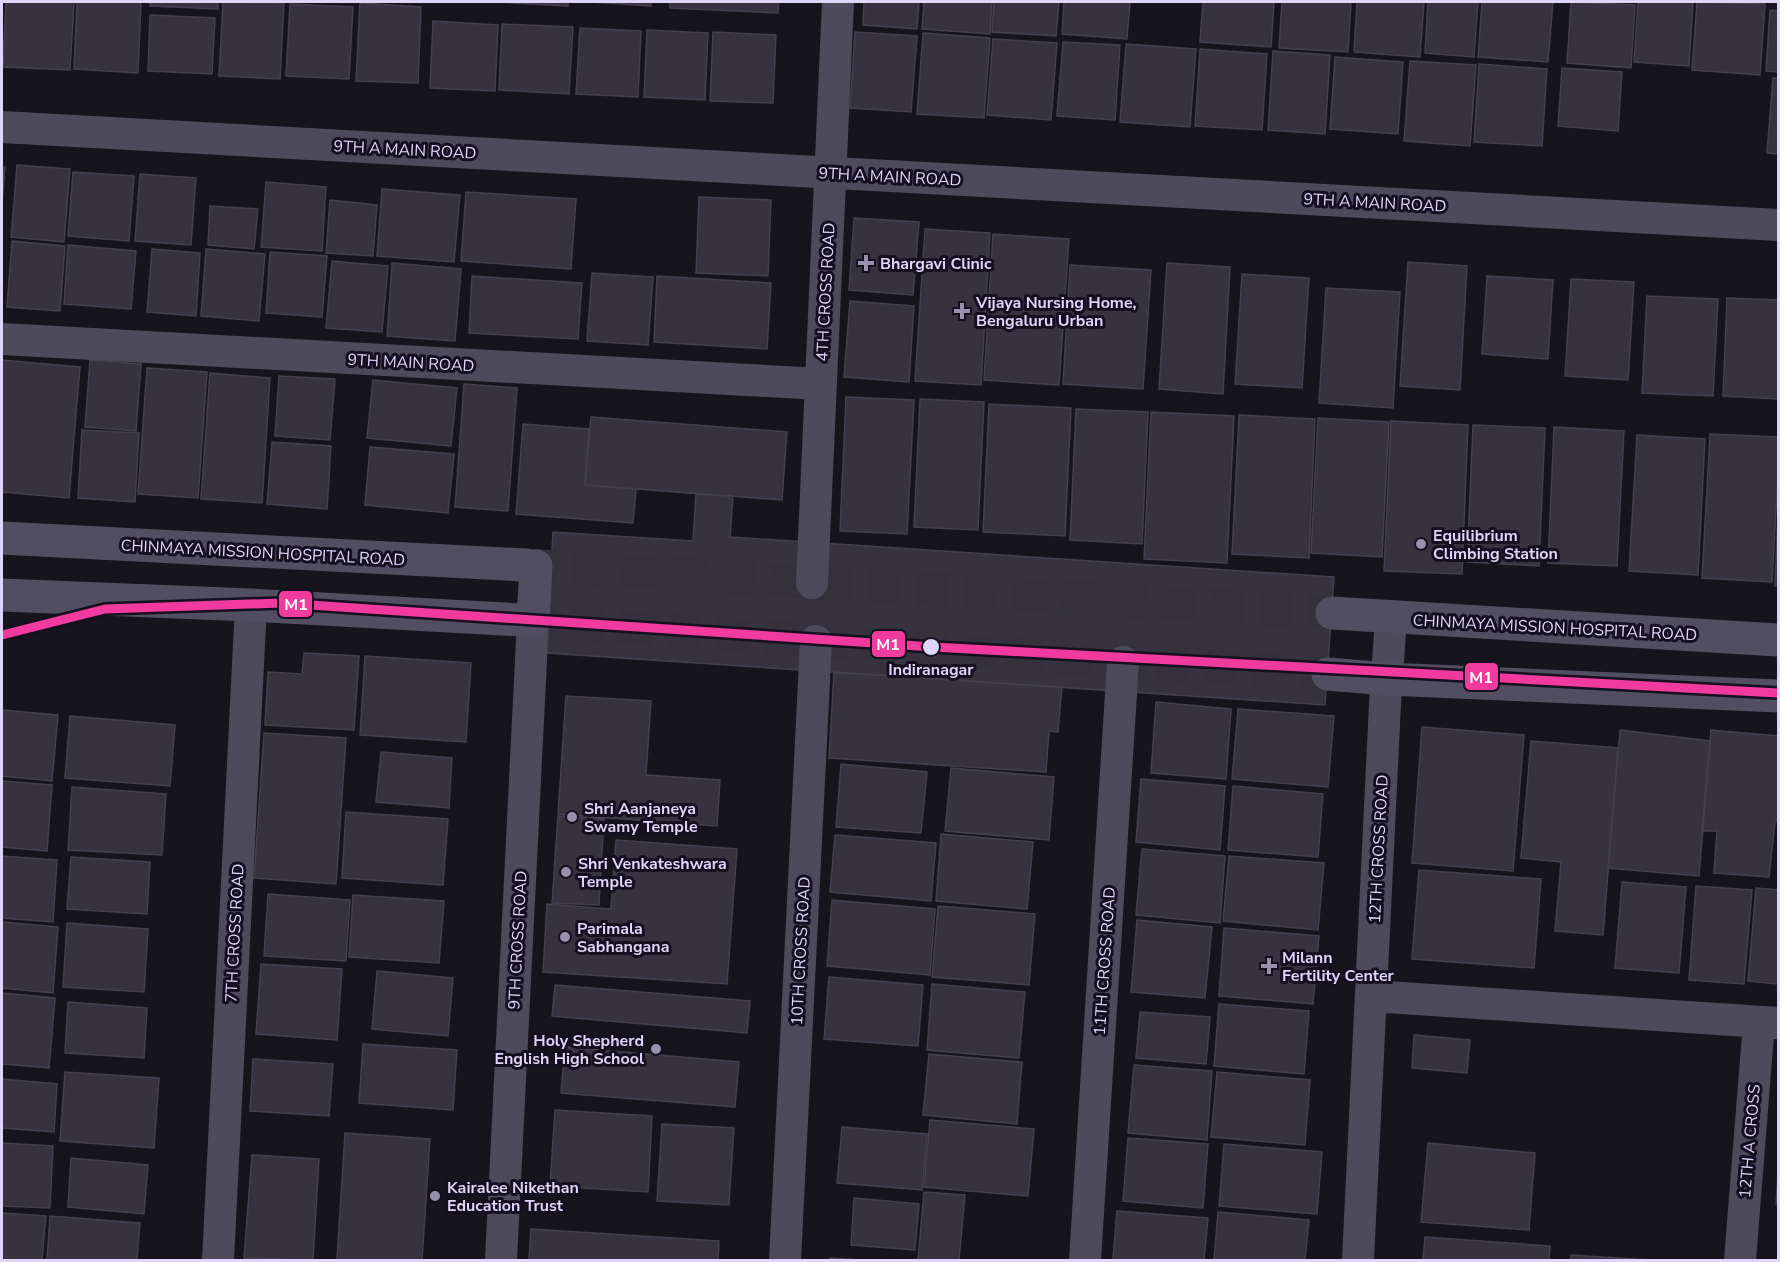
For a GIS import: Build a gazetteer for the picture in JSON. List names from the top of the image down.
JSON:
{
  "streets": {
    "main road": ["CHINMAYA MISSION HOSPITAL ROAD"],
    "street": [
      "9TH A MAIN ROAD",
      "4TH CROSS ROAD",
      "9TH MAIN ROAD",
      "12TH CROSS ROAD",
      "7TH CROSS ROAD",
      "9TH CROSS ROAD",
      "10TH CROSS ROAD",
      "11TH CROSS ROAD",
      "12TH A CROSS"
    ]
  },
  "crossings": [
    ["9TH A MAIN ROAD", "4TH CROSS ROAD"],
    ["4TH CROSS ROAD", "9TH MAIN ROAD"],
    ["CHINMAYA MISSION HOSPITAL ROAD", "12TH CROSS ROAD"],
    ["CHINMAYA MISSION HOSPITAL ROAD", "9TH CROSS ROAD"]
  ],
  "places": {
    "health": ["Bhargavi Clinic", "Vijaya Nursing Home, Bengaluru Urban", "Milann Fertility Center"],
    "other": [
      "Equilibrium Climbing Station",
      "Indiranagar",
      "Shri Aanjaneya Swamy Temple",
      "Shri Venkateshwara Temple",
      "Parimala Sabhangana",
      "Holy Shepherd English High School",
      "Kairalee Nikethan Education Trust"
    ]
  },
  "lines": ["transit line M1"]
}
